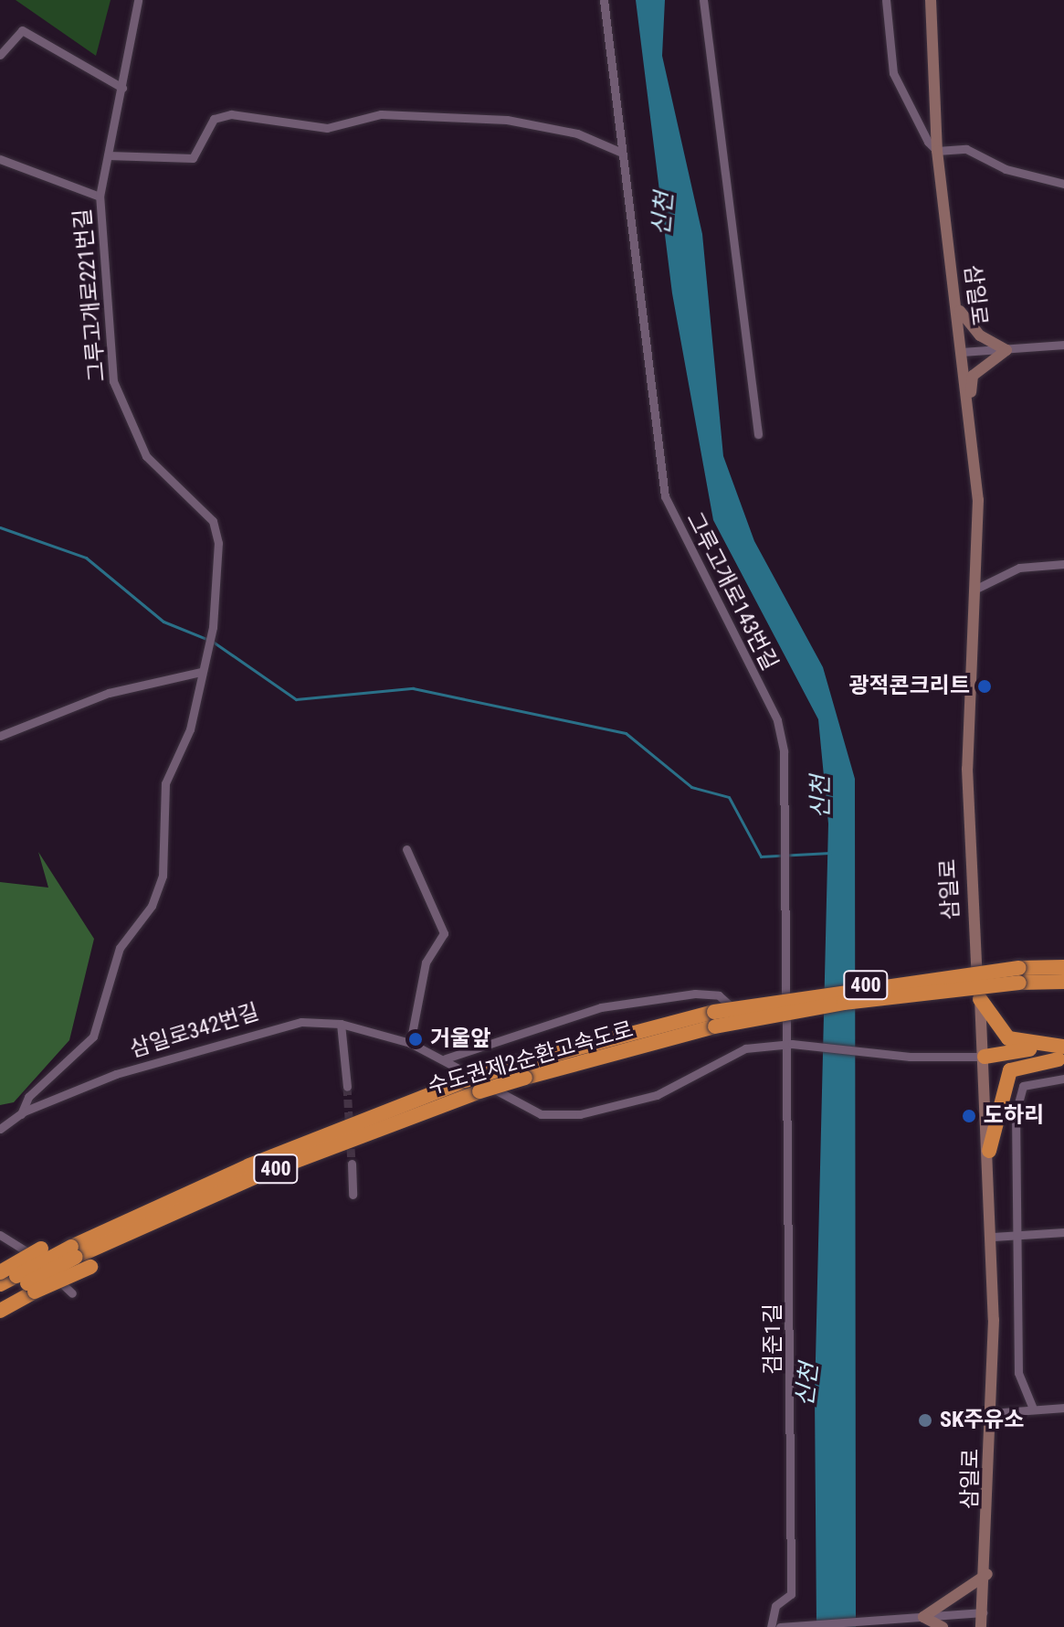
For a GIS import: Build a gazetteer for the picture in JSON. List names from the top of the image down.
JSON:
{
  "streets": {
    "highway": ["400", "수도권제2순환고속도로"],
    "main road": ["삼일로"],
    "street": [
      "그루고개로221번길",
      "그루고개로143번길",
      "삼일로342번길",
      "검준1길"
    ]
  },
  "crossings": [
    ["그루고개로221번길", "삼일로342번길"],
    ["삼일로", "삼일로342번길"],
    ["그루고개로143번길", "삼일로342번길"],
    ["그루고개로143번길", "검준1길"],
    ["삼일로342번길", "검준1길"]
  ],
  "water": ["신천"],
  "places": [
    "광적콘크리트",
    "거울앞",
    "도하리",
    "SK주유소"
  ]
}
